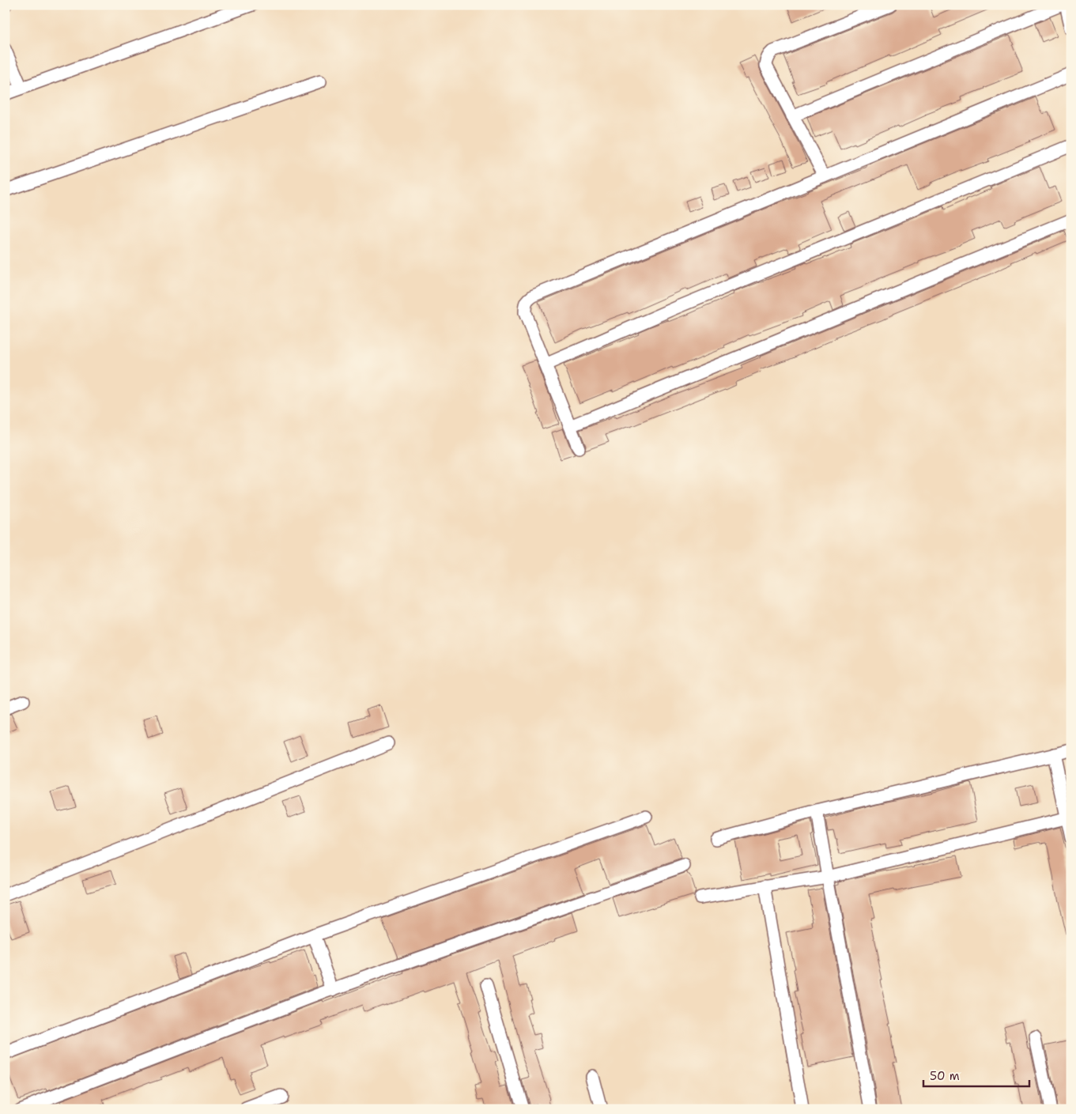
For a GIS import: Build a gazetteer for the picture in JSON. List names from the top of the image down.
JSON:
{
  "scale_bar": "50 m"
}
